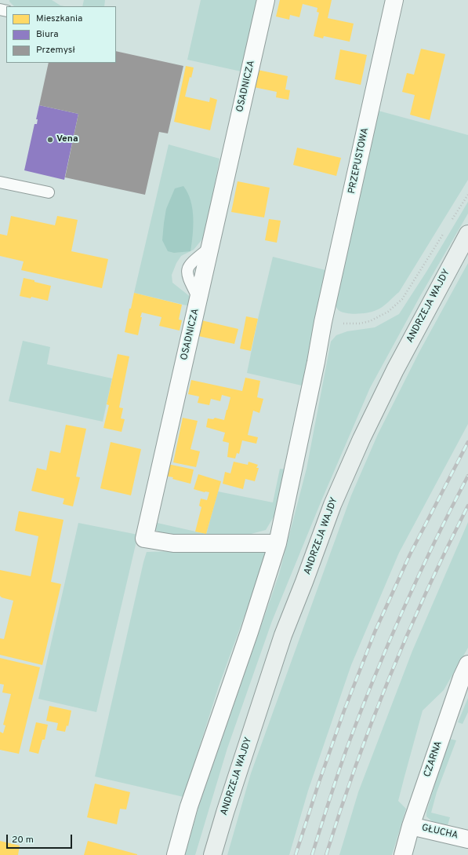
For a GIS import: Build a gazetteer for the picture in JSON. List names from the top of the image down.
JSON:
{
  "streets": {
    "main road": ["ANDRZEJA WAJDY"],
    "street": [
      "OSADNICZA",
      "PRZEPUSTOWA",
      "CZARNA",
      "GŁUCHA"
    ]
  },
  "crossings": [
    ["OSADNICZA", "PRZEPUSTOWA"],
    ["CZARNA", "GŁUCHA"]
  ],
  "places": ["Vena"],
  "legend": ["Mieszkania", "Biura", "Przemysł"],
  "scale_bar": "20 m"
}
